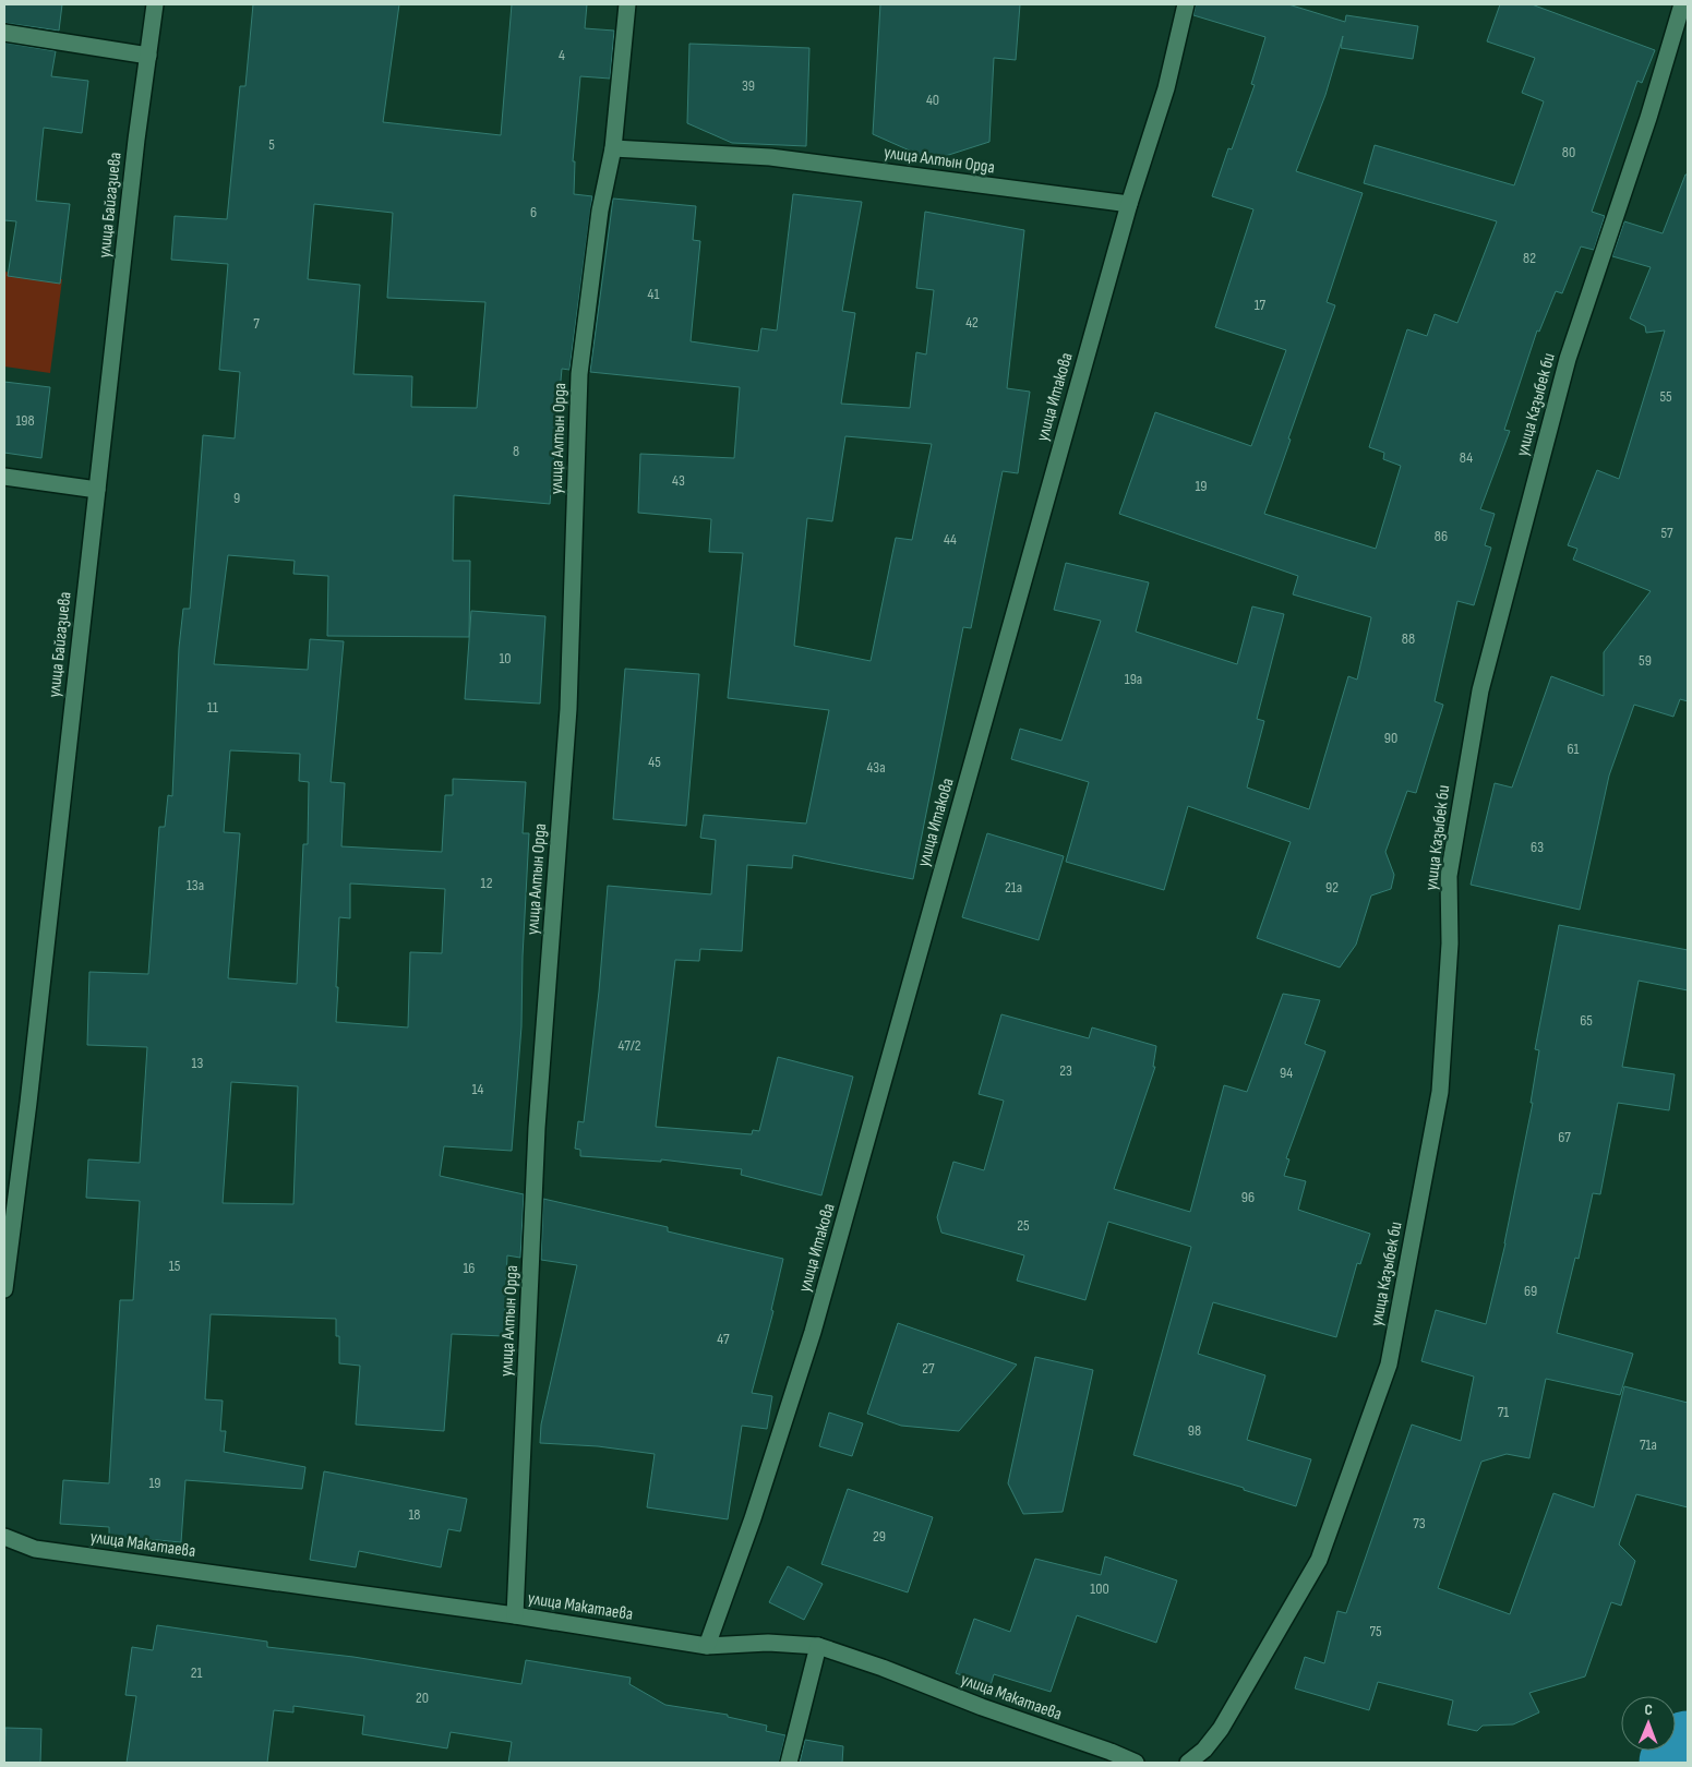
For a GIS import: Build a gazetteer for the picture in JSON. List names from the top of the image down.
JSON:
{
  "streets": {
    "street": [
      "улица Алтын Орда",
      "улица Байгазиева",
      "улица Итакова",
      "улица Казыбек би",
      "улица Макатаева"
    ]
  },
  "crossings": [
    ["улица Алтын Орда", "улица Итакова"],
    ["улица Алтын Орда", "улица Макатаева"],
    ["улица Итакова", "улица Макатаева"]
  ],
  "house_numbers": [
    "4",
    "39",
    "40",
    "5",
    "80",
    "6",
    "82",
    "41",
    "17",
    "42",
    "7",
    "55",
    "198",
    "8",
    "84",
    "43",
    "19",
    "9",
    "57",
    "86",
    "44",
    "88",
    "10",
    "59",
    "19а",
    "11",
    "90",
    "61",
    "45",
    "43а",
    "63",
    "12",
    "13а",
    "21а",
    "92",
    "65",
    "47/2",
    "13",
    "23",
    "94",
    "14",
    "67",
    "96",
    "25",
    "15",
    "16",
    "69",
    "47",
    "27",
    "71",
    "98",
    "71а",
    "19",
    "18",
    "73",
    "29",
    "100",
    "75",
    "21",
    "20"
  ],
  "north": "top"
}
